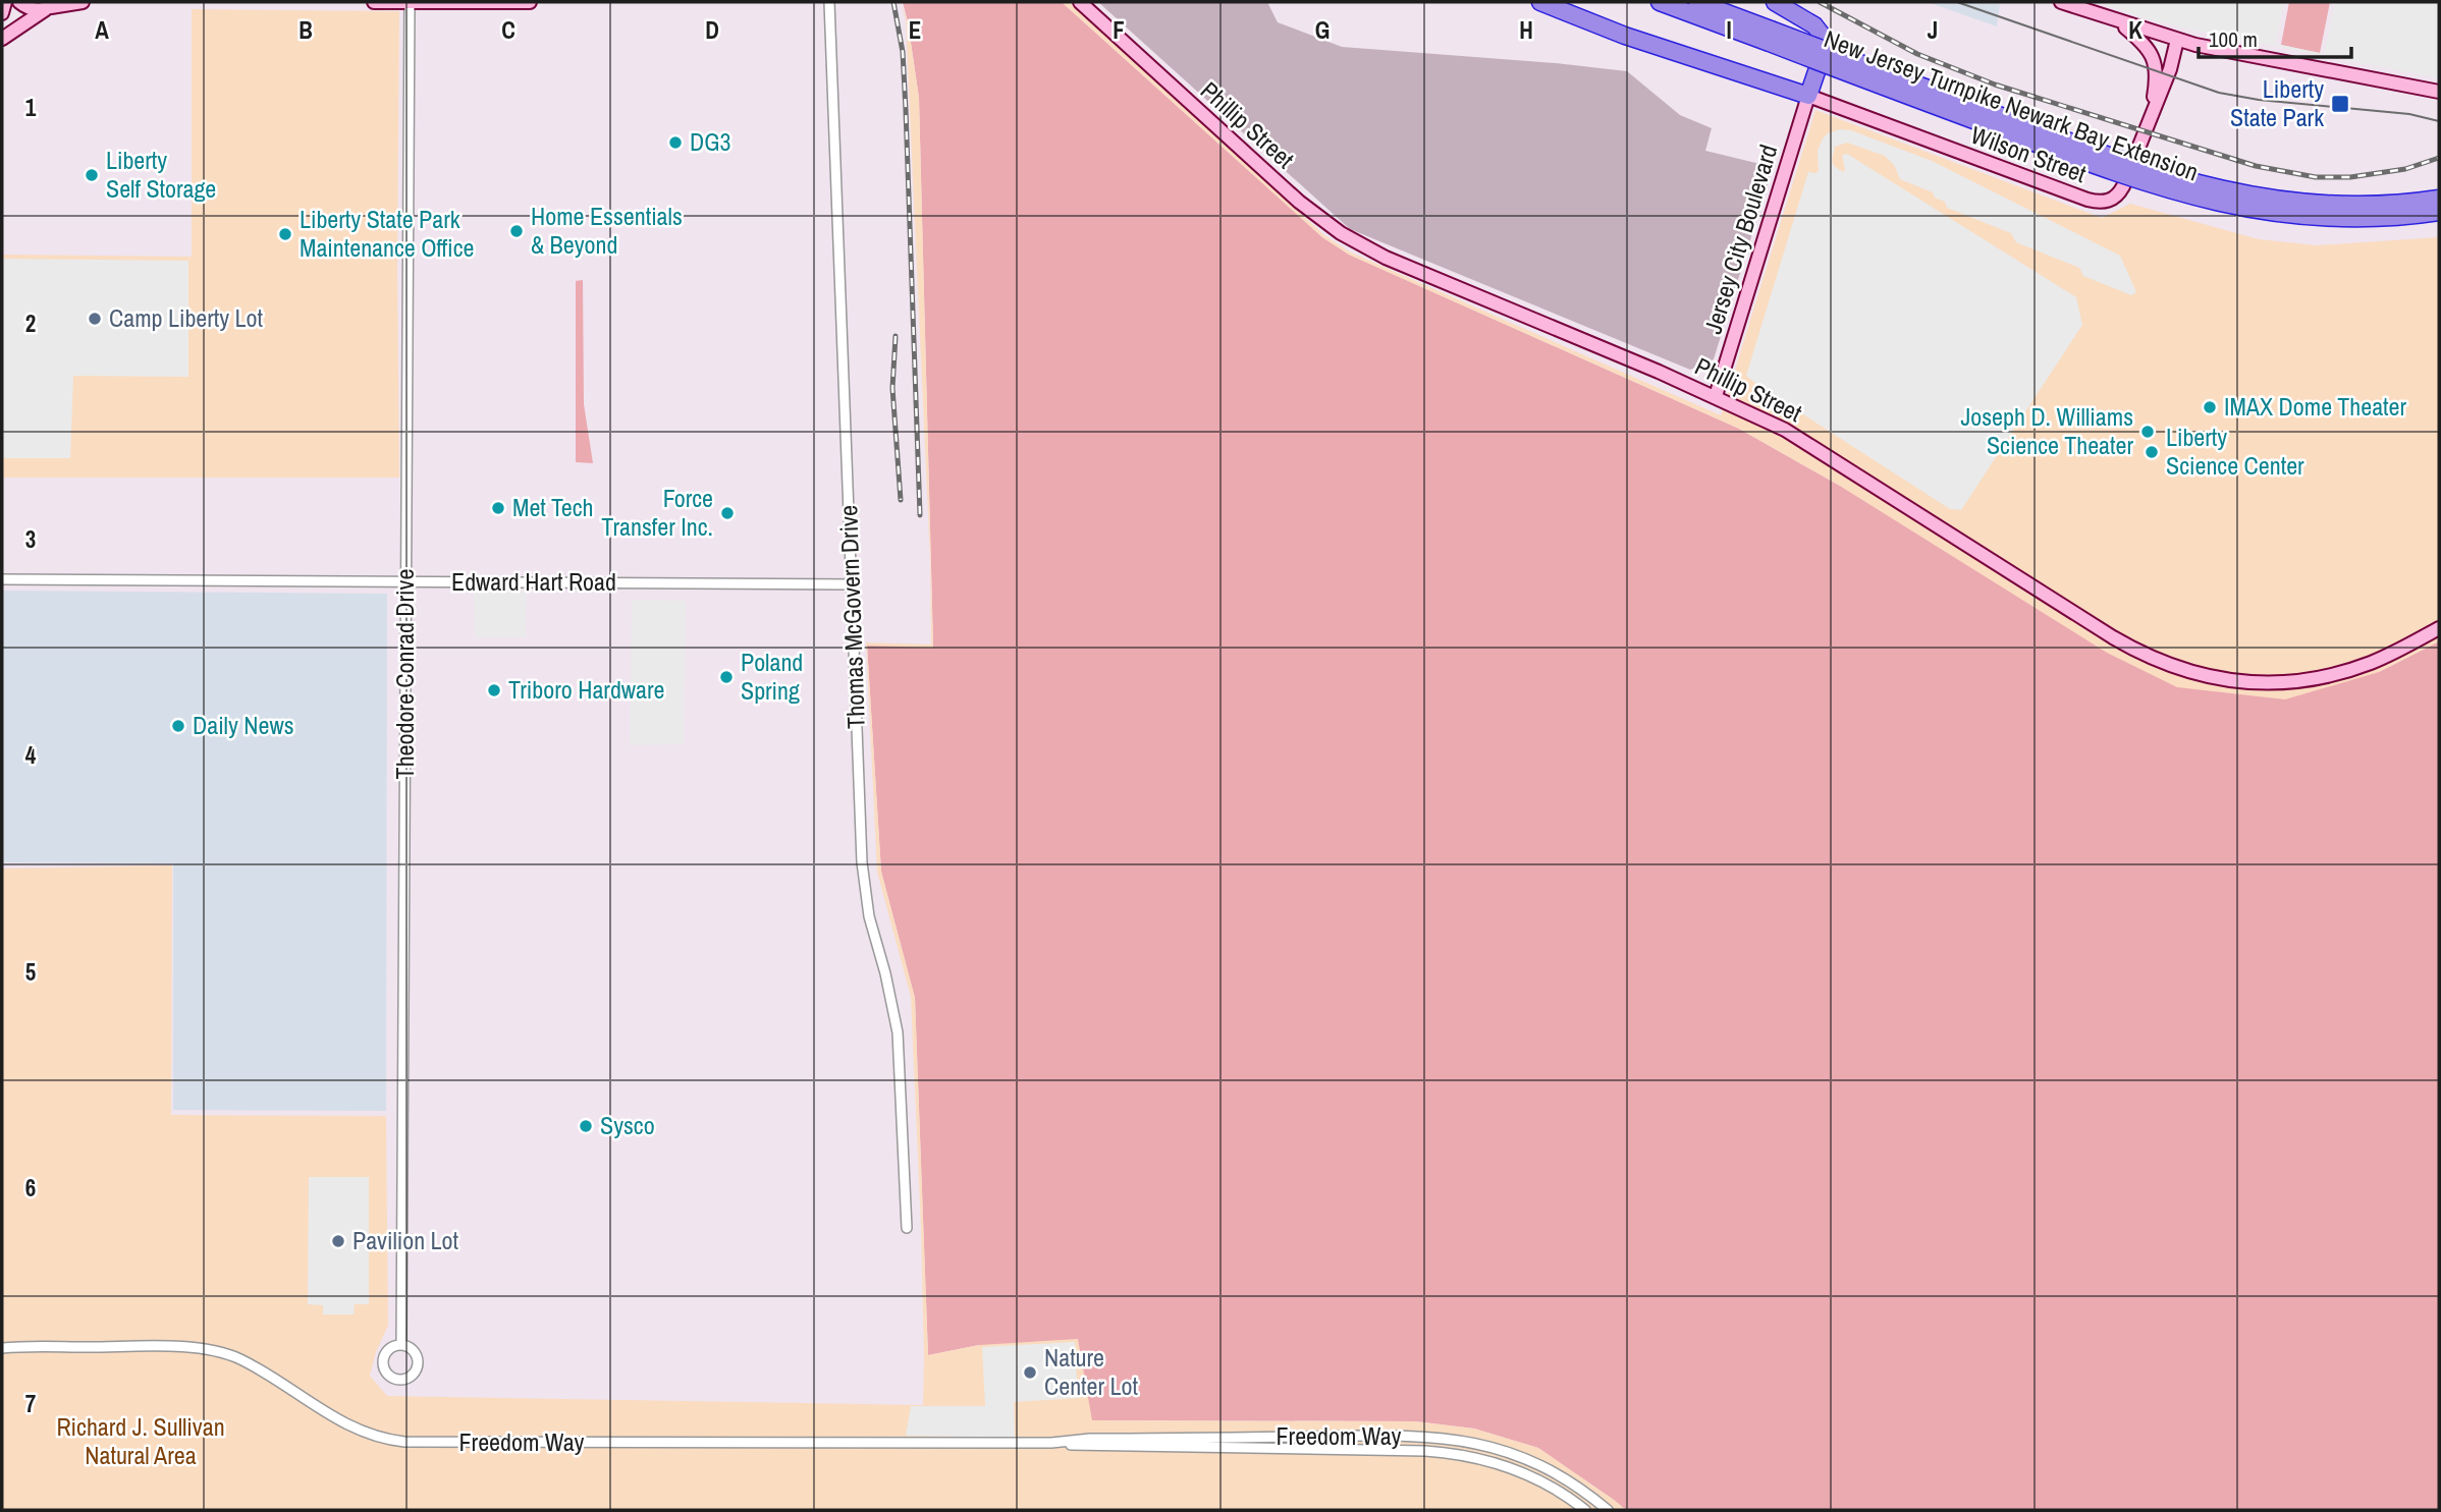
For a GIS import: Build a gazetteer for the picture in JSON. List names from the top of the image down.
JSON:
{
  "streets": {
    "highway": ["New Jersey Turnpike Newark Bay Extension"],
    "street": [
      "Phillip Street",
      "Wilson Street",
      "Jersey City Boulevard",
      "Edward Hart Road",
      "Thomas McGovern Drive",
      "Theodore Conrad Drive",
      "Freedom Way"
    ]
  },
  "crossings": [
    ["Phillip Street", "Jersey City Boulevard"],
    ["Wilson Street", "Jersey City Boulevard"],
    ["Edward Hart Road", "Thomas McGovern Drive"],
    ["Edward Hart Road", "Theodore Conrad Drive"]
  ],
  "parks": ["Richard J. Sullivan Natural Area"],
  "places": {
    "transit": ["Liberty State Park"],
    "other": [
      "DG3",
      "Liberty Self Storage",
      "Home Essentials & Beyond",
      "Liberty State Park Maintenance Office",
      "Camp Liberty Lot",
      "IMAX Dome Theater",
      "Joseph D. Williams Science Theater",
      "Liberty Science Center",
      "Met Tech",
      "Force Transfer Inc.",
      "Poland Spring",
      "Triboro Hardware",
      "Daily News",
      "Sysco",
      "Pavilion Lot",
      "Nature Center Lot"
    ]
  },
  "scale_bar": "100 m",
  "grid": {
    "columns": [
      "A",
      "B",
      "C",
      "D",
      "E",
      "F",
      "G",
      "H",
      "I",
      "J",
      "K"
    ],
    "rows": [
      "1",
      "2",
      "3",
      "4",
      "5",
      "6",
      "7"
    ]
  }
}
